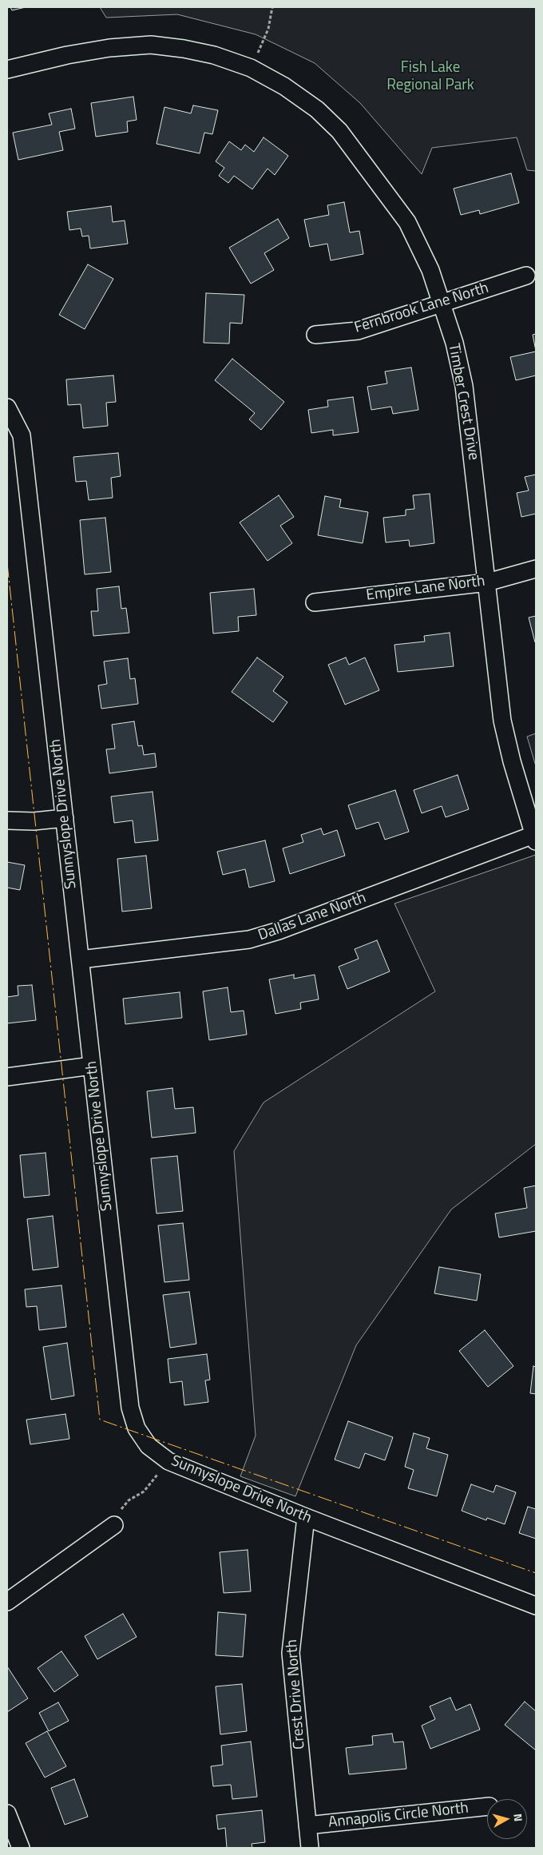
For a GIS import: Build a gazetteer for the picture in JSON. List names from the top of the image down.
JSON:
{
  "streets": {
    "street": [
      "Fernbrook Lane North",
      "Timber Crest Drive",
      "Empire Lane North",
      "Sunnyslope Drive North",
      "Dallas Lane North",
      "Crest Drive North",
      "Annapolis Circle North"
    ]
  },
  "crossings": [
    ["Fernbrook Lane North", "Timber Crest Drive"],
    ["Timber Crest Drive", "Empire Lane North"],
    ["Timber Crest Drive", "Dallas Lane North"],
    ["Sunnyslope Drive North", "Dallas Lane North"],
    ["Sunnyslope Drive North", "Crest Drive North"],
    ["Crest Drive North", "Annapolis Circle North"]
  ],
  "parks": ["Fish Lake Regional Park"],
  "north": "right"
}
